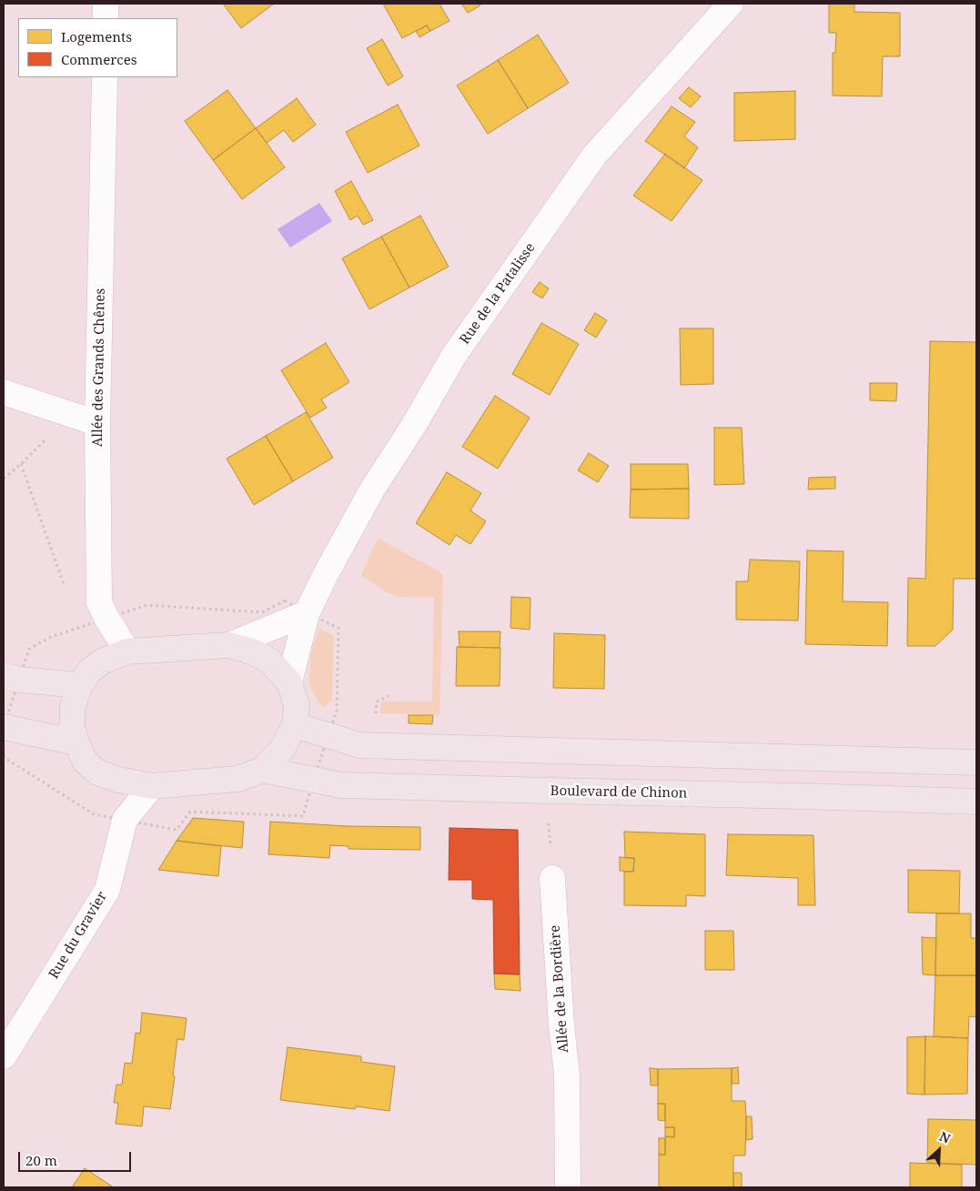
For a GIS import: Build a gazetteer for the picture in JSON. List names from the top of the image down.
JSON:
{
  "streets": {
    "main road": ["Boulevard de Chinon"],
    "street": [
      "Rue de la Patalisse",
      "Allée des Grands Chênes",
      "Rue du Gravier",
      "Allée de la Bordière"
    ]
  },
  "legend": ["Logements", "Commerces"],
  "scale_bar": "20 m",
  "north": "top right"
}
